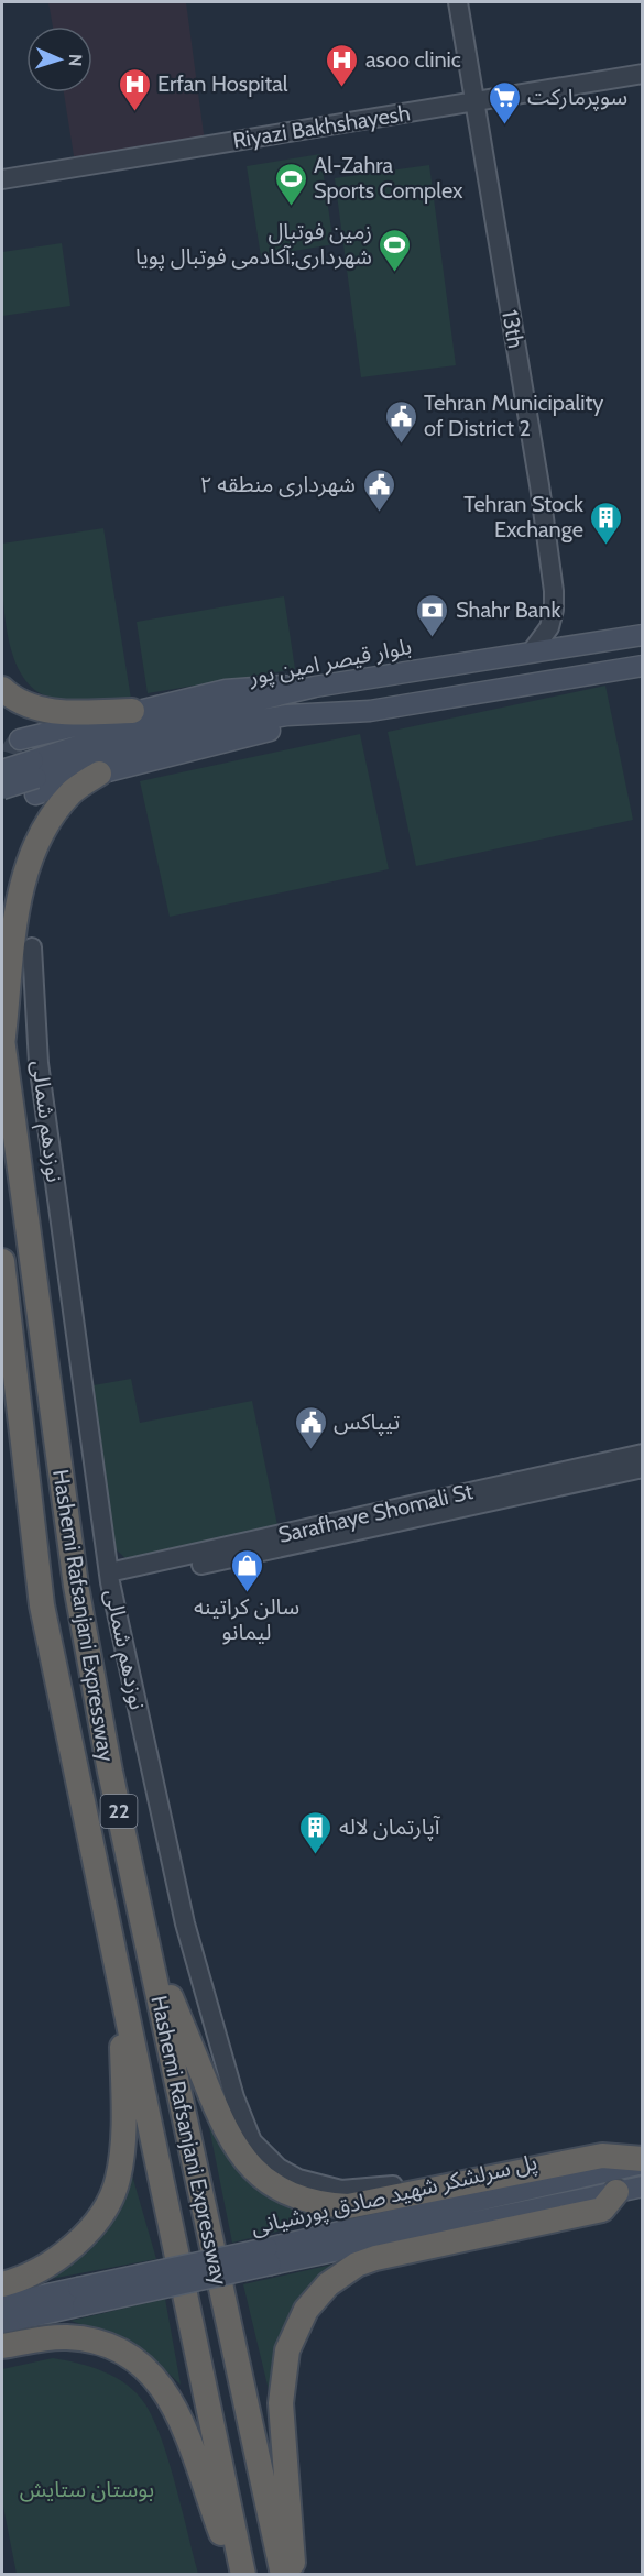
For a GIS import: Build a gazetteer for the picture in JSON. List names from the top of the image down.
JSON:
{
  "streets": {
    "highway": ["Hashemi Rafsanjani Expressway", "22"],
    "main road": ["بلوار قیصر امین پور", "پل سرلشکر شهید صادق پورشیانی"],
    "street": [
      "Riyazi Bakhshayesh",
      "13th",
      "نوزدهم شمالی",
      "Sarafhaye Shomali St"
    ]
  },
  "crossings": [
    ["Riyazi Bakhshayesh", "13th"],
    ["13th", "بلوار قیصر امین پور"],
    ["نوزدهم شمالی", "Sarafhaye Shomali St"]
  ],
  "parks": ["بوستان ستایش"],
  "places": {
    "hospital": ["asoo clinic", "Erfan Hospital"],
    "supermarket": ["سوپرمارکت"],
    "sports": ["Al-Zahra Sports Complex", "زمین فوتبال شهرداری;آکادمی فوتبال پویا"],
    "public building": ["Tehran Municipality of District 2", "شهرداری منطقه ۲", "تیپاکس"],
    "building": ["Tehran Stock Exchange", "آپارتمان لاله"],
    "bank": ["Shahr Bank"],
    "shop": ["سالن کراتینه لیمانو"]
  },
  "north": "right"
}
